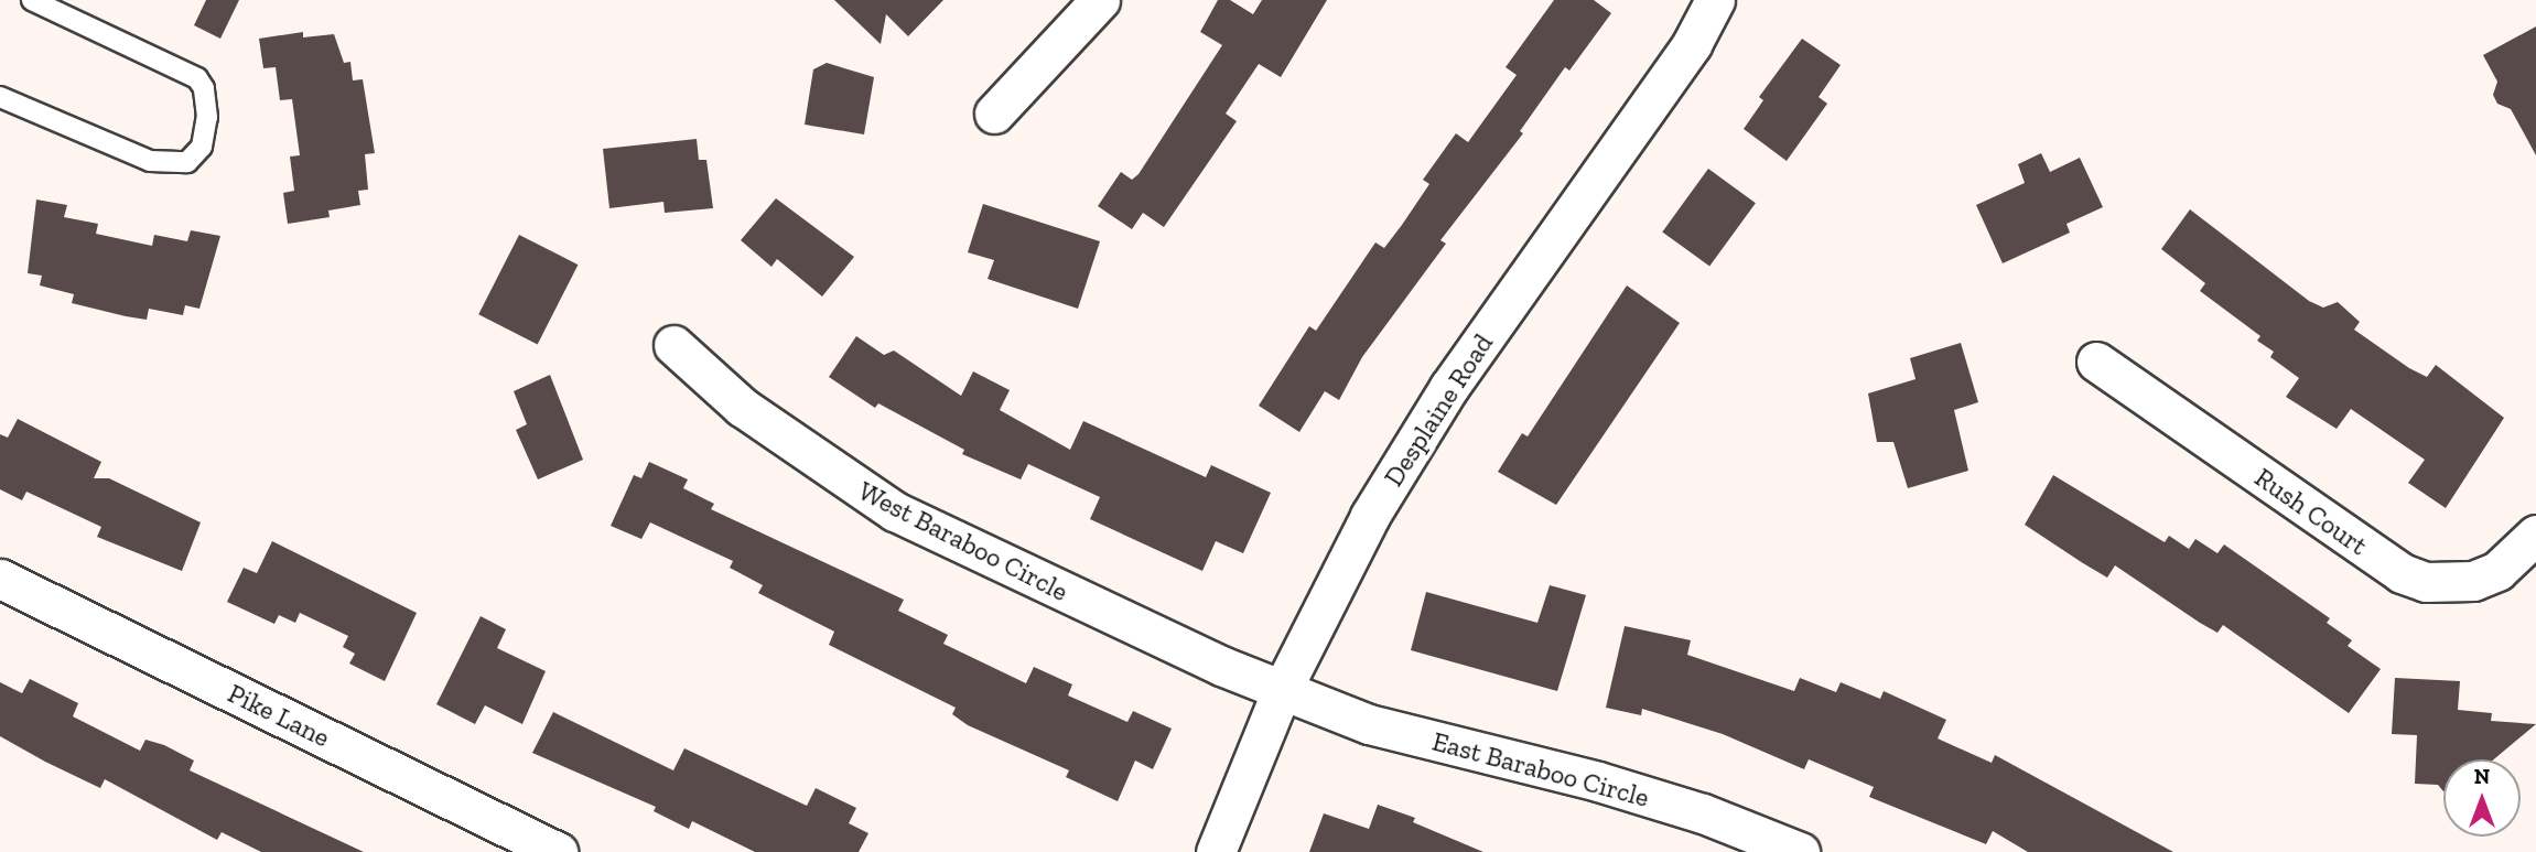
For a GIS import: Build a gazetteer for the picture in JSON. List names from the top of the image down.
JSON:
{
  "streets": {
    "street": [
      "Desplaine Road",
      "Rush Court",
      "West Baraboo Circle",
      "Pike Lane",
      "East Baraboo Circle"
    ]
  },
  "crossings": [
    ["Desplaine Road", "West Baraboo Circle"],
    ["Desplaine Road", "East Baraboo Circle"],
    ["West Baraboo Circle", "East Baraboo Circle"]
  ],
  "north": "top"
}
